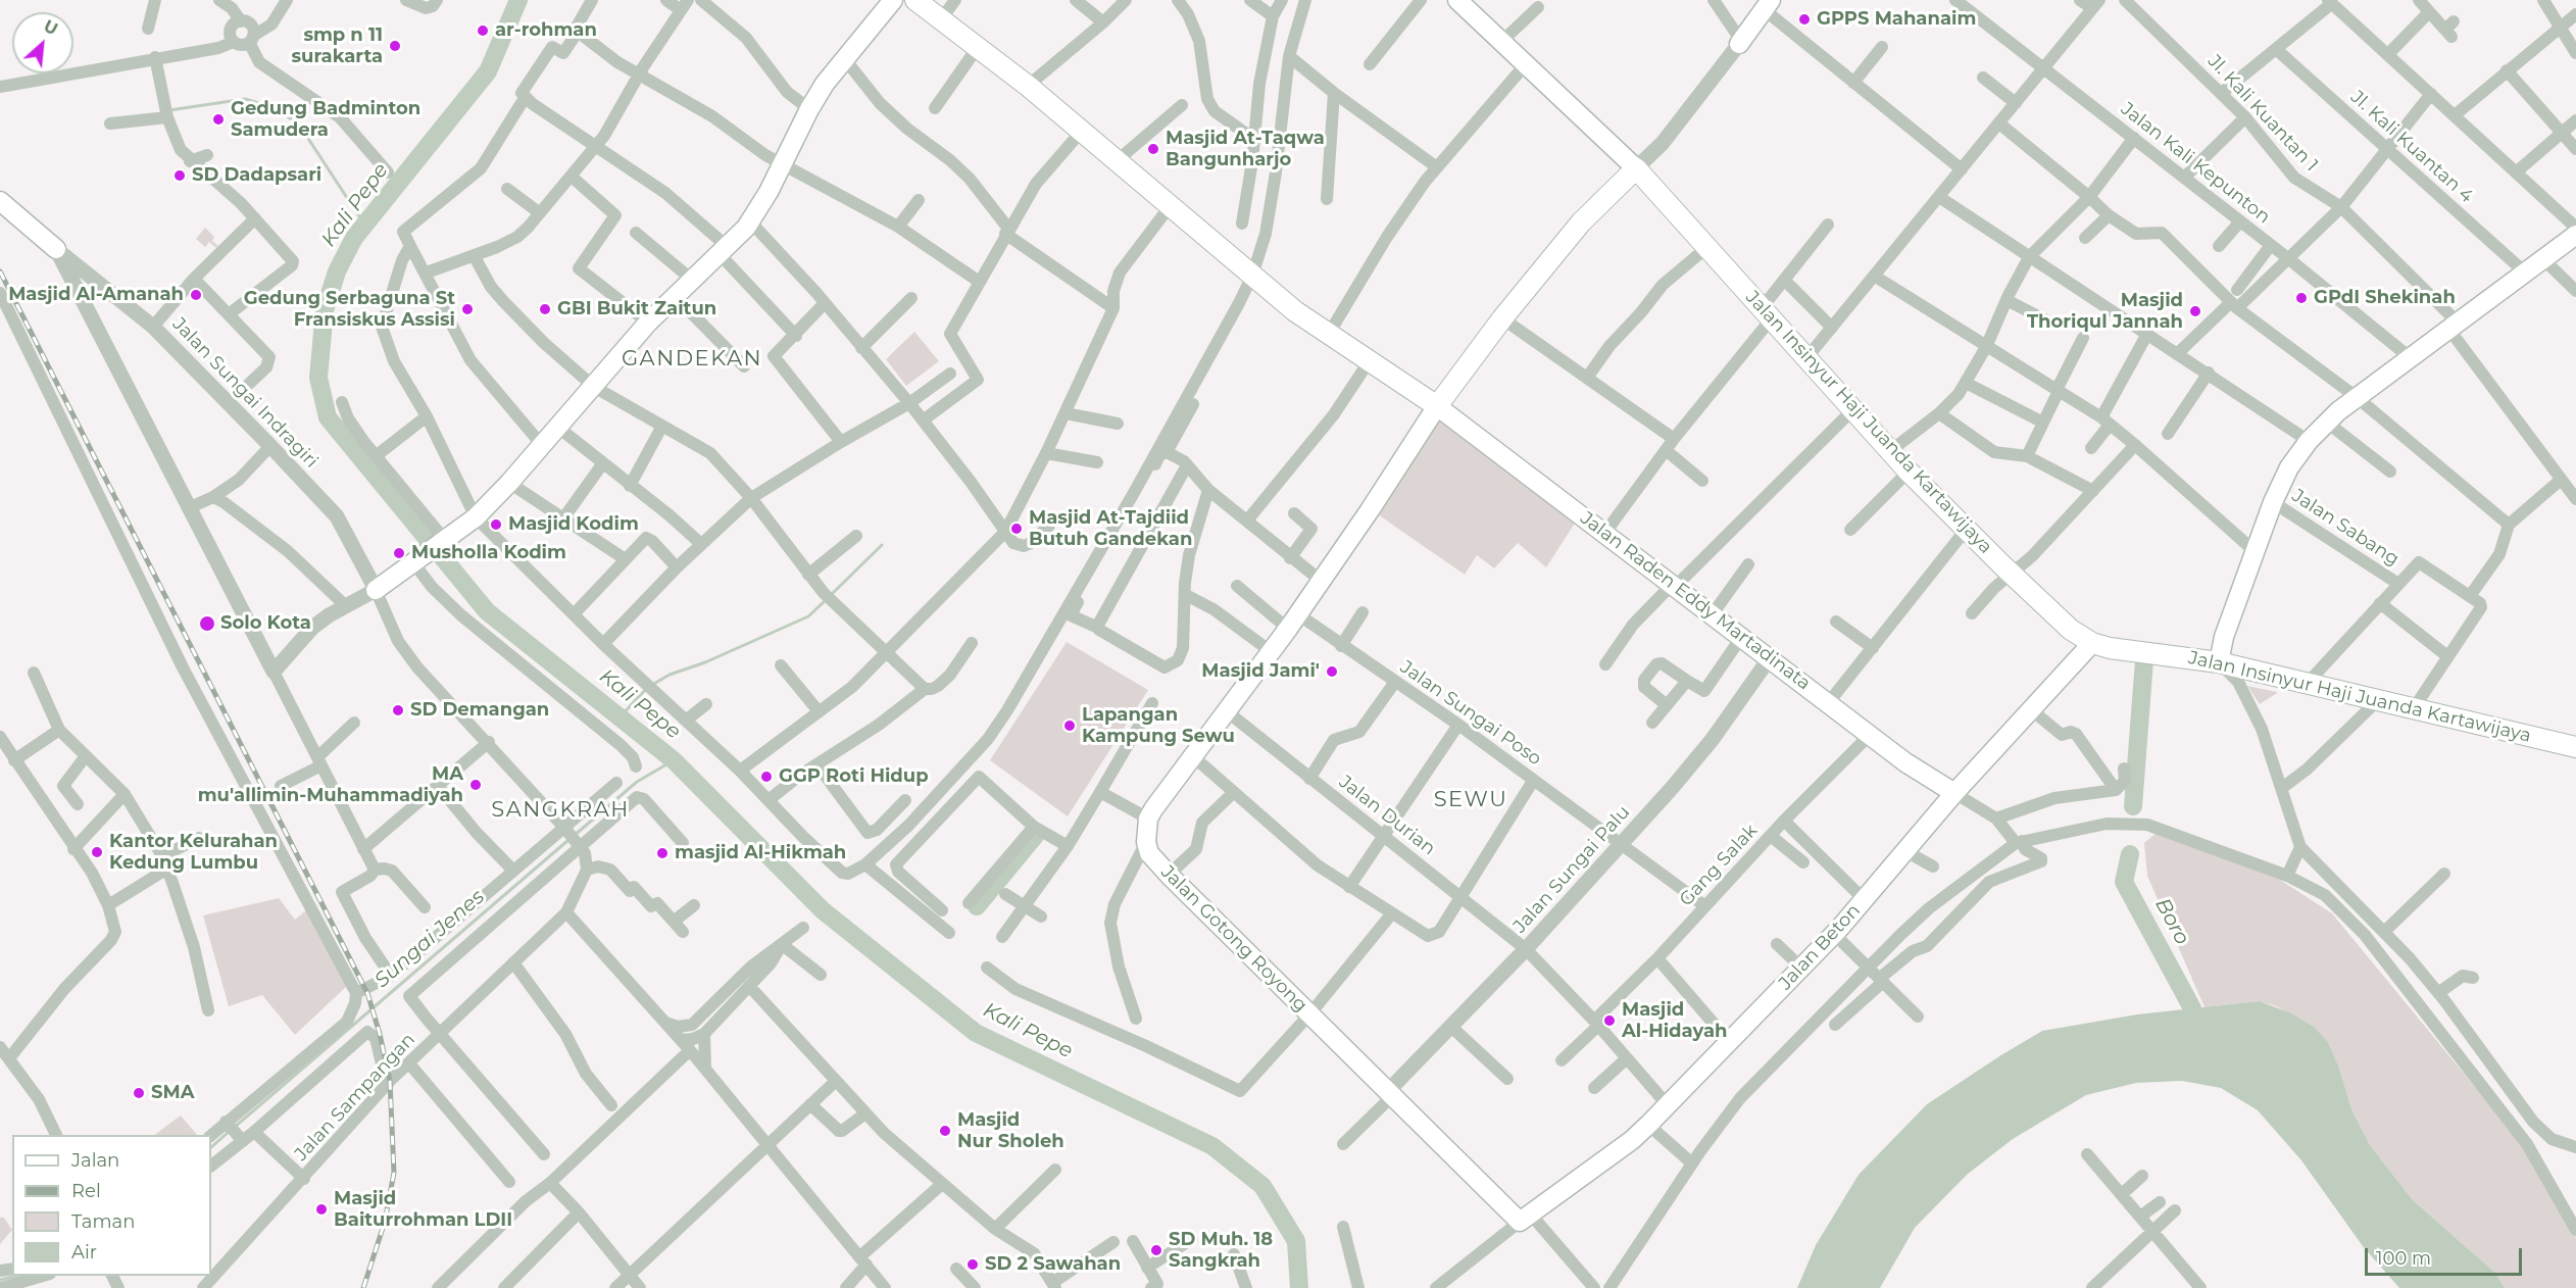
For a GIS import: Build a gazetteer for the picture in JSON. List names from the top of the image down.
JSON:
{
  "streets": {
    "main road": [
      "Jalan Insinyur Haji Juanda Kartawijaya",
      "Jalan Raden Eddy Martadinata",
      "Jalan Gotong Royong",
      "Jalan Beton"
    ],
    "street": [
      "Jl. Kali Kuantan 1",
      "Jl. Kali Kuantan 4",
      "Jalan Kali Kepunton",
      "Jalan Sungai Indragiri",
      "Jalan Sabang",
      "Jalan Sungai Poso",
      "Jalan Durian",
      "Gang Salak",
      "Jalan Sungai Palu",
      "Jalan Sampangan"
    ]
  },
  "crossings": [
    ["Jalan Insinyur Haji Juanda Kartawijaya", "Jalan Beton"],
    ["Jalan Raden Eddy Martadinata", "Gang Salak"],
    ["Jalan Raden Eddy Martadinata", "Jalan Sungai Palu"],
    ["Jalan Raden Eddy Martadinata", "Jalan Beton"],
    ["Jalan Sungai Poso", "Gang Salak"],
    ["Jalan Sungai Poso", "Jalan Sungai Palu"],
    ["Jalan Durian", "Gang Salak"],
    ["Jalan Durian", "Jalan Sungai Palu"],
    ["Jalan Durian", "Jalan Beton"],
    ["Jalan Sungai Palu", "Jalan Gotong Royong"],
    ["Jalan Gotong Royong", "Jalan Beton"]
  ],
  "districts": ["GANDEKAN", "SEWU", "SANGKRAH"],
  "water": ["Kali Pepe", "Boro", "Sungai Jenes"],
  "places": [
    "GPPS Mahanaim",
    "ar-rohman",
    "smp n 11 surakarta",
    "Gedung Badminton Samudera",
    "Masjid At-Taqwa Bangunharjo",
    "SD Dadapsari",
    "Masjid Al-Amanah",
    "GPdI Shekinah",
    "Gedung Serbaguna St Fransiskus Assisi",
    "GBI Bukit Zaitun",
    "Masjid Thoriqul Jannah",
    "Masjid Kodim",
    "Masjid At-Tajdiid Butuh Gandekan",
    "Musholla Kodim",
    "Solo Kota",
    "Masjid Jami'",
    "SD Demangan",
    "Lapangan Kampung Sewu",
    "GGP Roti Hidup",
    "MA mu'allimin-Muhammadiyah",
    "Kantor Kelurahan Kedung Lumbu",
    "masjid Al-Hikmah",
    "Masjid Al-Hidayah",
    "SMA",
    "Masjid Nur Sholeh",
    "Masjid Baiturrohman LDII",
    "SD Muh. 18 Sangkrah",
    "SD 2 Sawahan"
  ],
  "legend": [
    "Jalan",
    "Rel",
    "Taman",
    "Air"
  ],
  "scale_bar": "100 m",
  "north": "top right"
}
